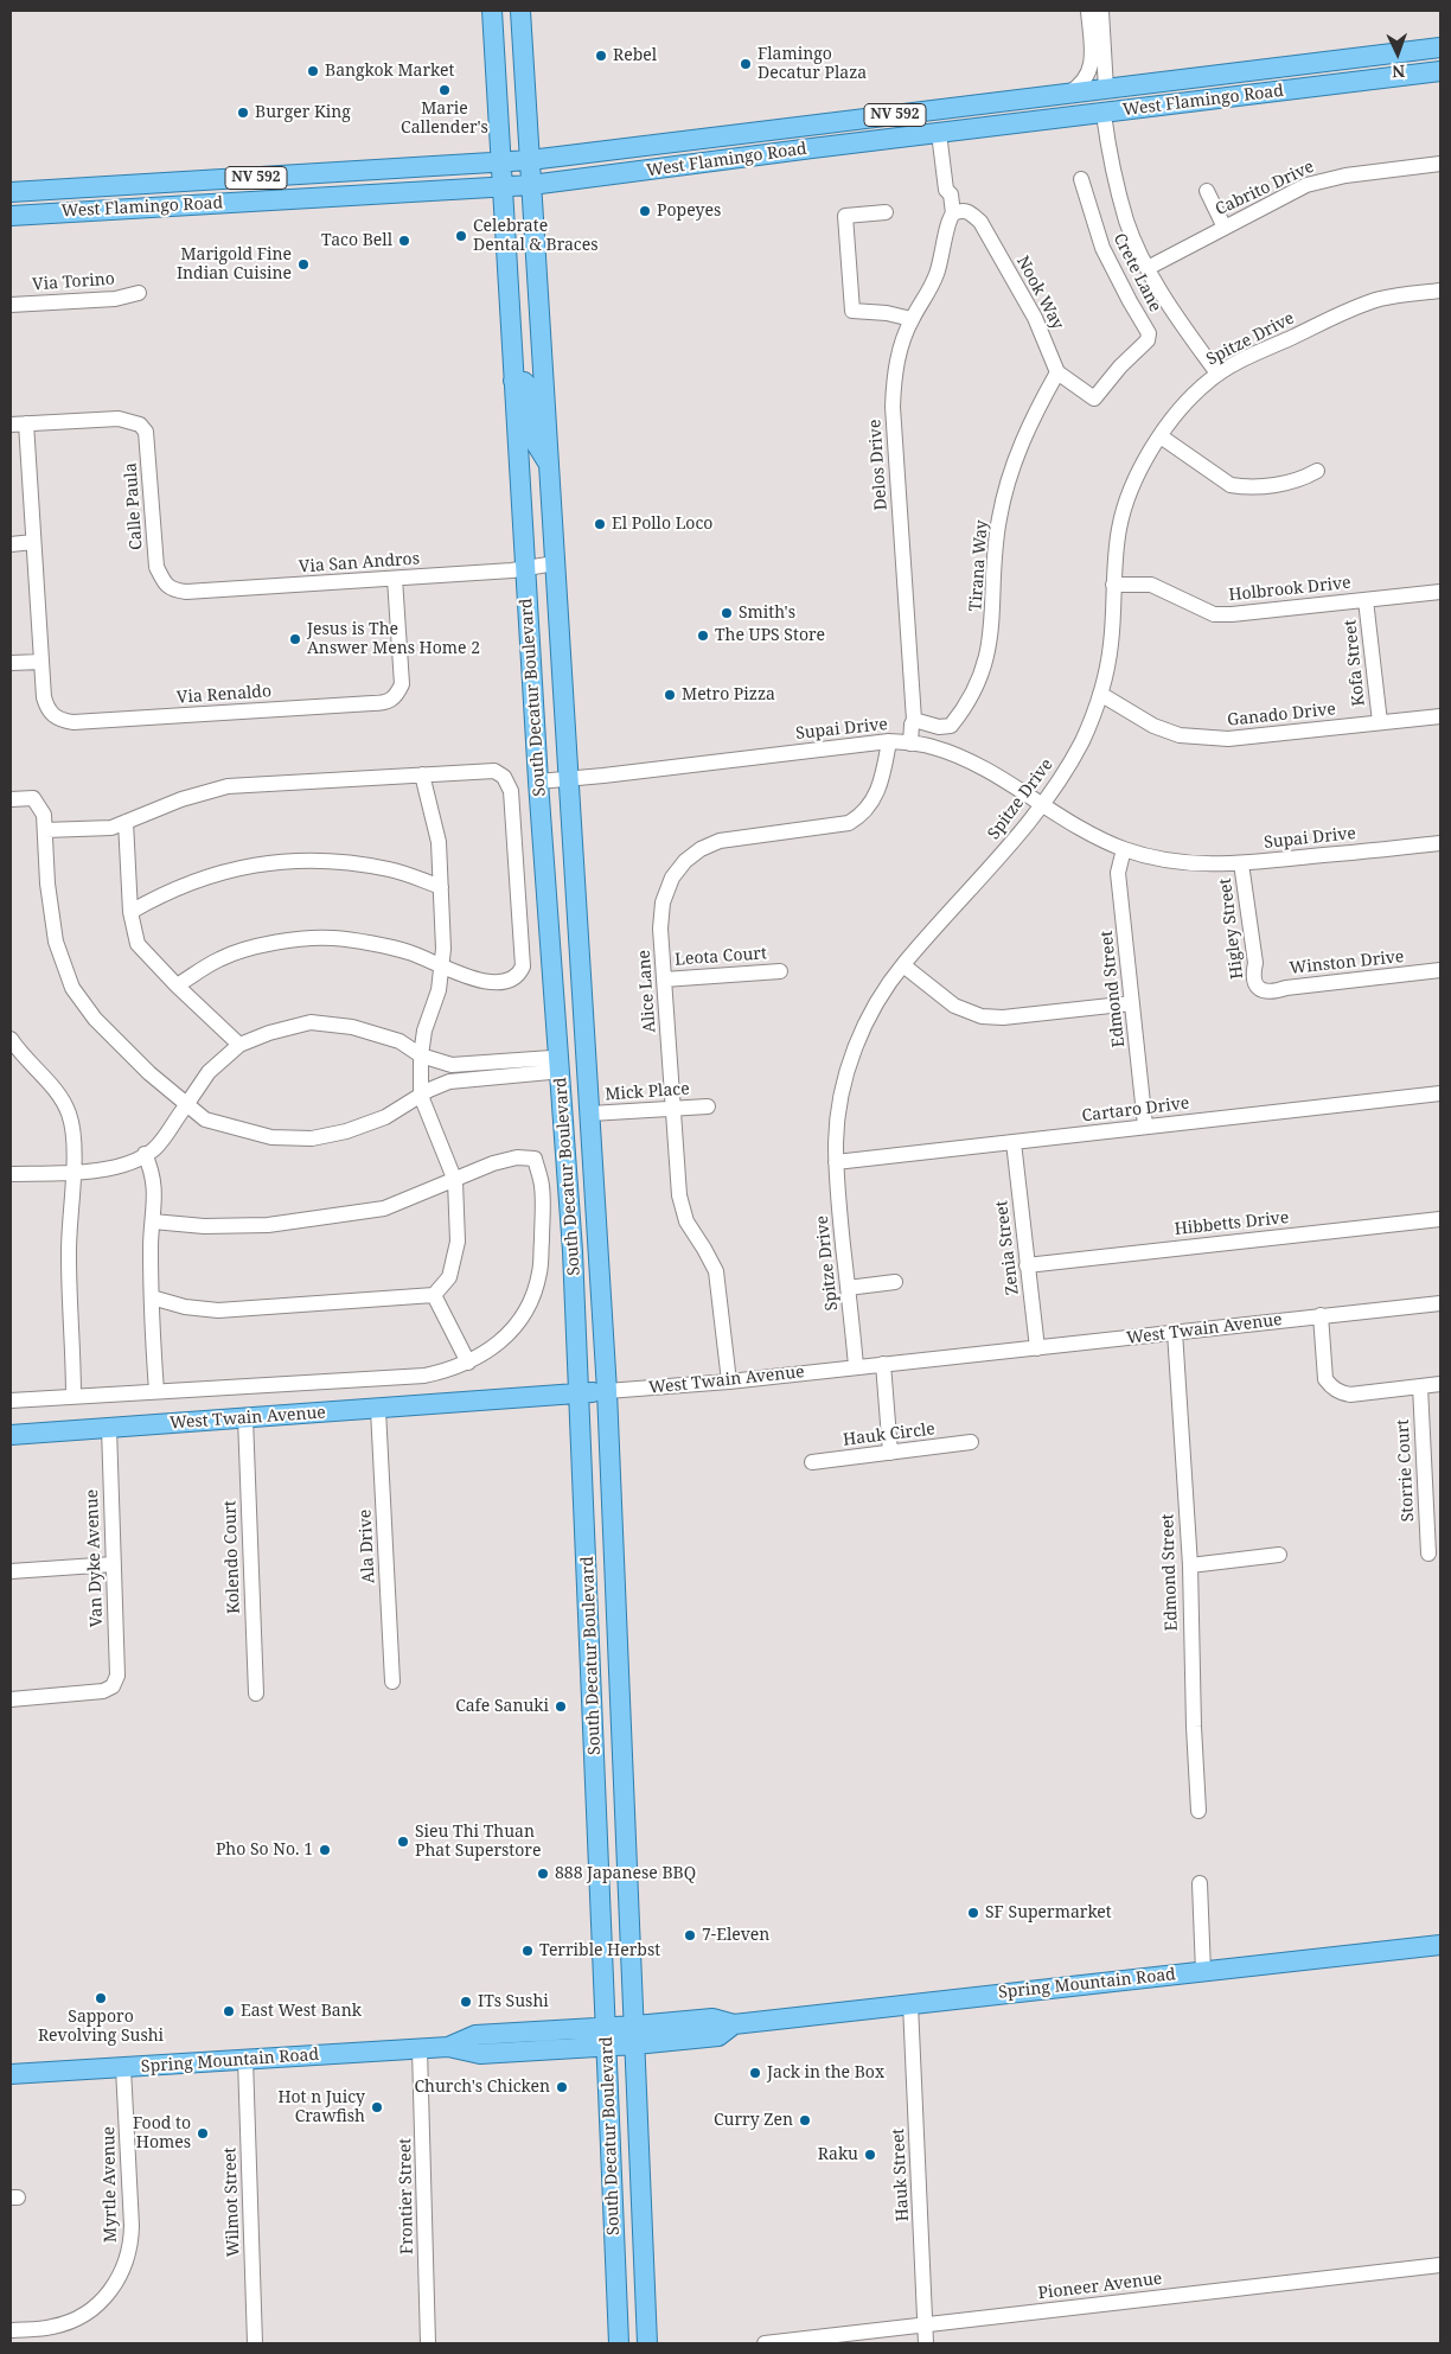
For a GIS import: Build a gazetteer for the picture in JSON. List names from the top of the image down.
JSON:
{
  "streets": {
    "main road": [
      "West Flamingo Road",
      "NV 592",
      "South Decatur Boulevard",
      "West Twain Avenue",
      "Spring Mountain Road"
    ],
    "street": [
      "Cabrito Drive",
      "Crete Lane",
      "Via Torino",
      "Nook Way",
      "Spitze Drive",
      "Delos Drive",
      "Calle Paula",
      "Via San Andros",
      "Tirana Way",
      "Holbrook Drive",
      "Kofa Street",
      "Via Renaldo",
      "Ganado Drive",
      "Supai Drive",
      "Higley Street",
      "Leota Court",
      "Winston Drive",
      "Edmond Street",
      "Alice Lane",
      "Mick Place",
      "Cartaro Drive",
      "Hibbetts Drive",
      "Zenia Street",
      "Hauk Circle",
      "Storrie Court",
      "Ala Drive",
      "Kolendo Court",
      "Van Dyke Avenue",
      "Hauk Street",
      "Myrtle Avenue",
      "Frontier Street",
      "Wilmot Street",
      "Pioneer Avenue"
    ]
  },
  "crossings": [
    ["West Flamingo Road", "Delos Drive"],
    ["West Flamingo Road", "South Decatur Boulevard"],
    ["Crete Lane", "Nook Way"],
    ["Crete Lane", "Tirana Way"],
    ["Nook Way", "Delos Drive"],
    ["Nook Way", "Tirana Way"],
    ["Spitze Drive", "Holbrook Drive"],
    ["Spitze Drive", "Ganado Drive"],
    ["Spitze Drive", "Supai Drive"],
    ["Spitze Drive", "Cartaro Drive"],
    ["Spitze Drive", "West Twain Avenue"],
    ["Delos Drive", "Tirana Way"],
    ["Delos Drive", "Supai Drive"],
    ["Calle Paula", "Via San Andros"],
    ["Via San Andros", "Via Renaldo"],
    ["Via San Andros", "South Decatur Boulevard"],
    ["Holbrook Drive", "Kofa Street"],
    ["Kofa Street", "Ganado Drive"],
    ["South Decatur Boulevard", "Supai Drive"],
    ["South Decatur Boulevard", "Mick Place"],
    ["South Decatur Boulevard", "West Twain Avenue"],
    ["South Decatur Boulevard", "Spring Mountain Road"],
    ["Supai Drive", "Higley Street"],
    ["Supai Drive", "Edmond Street"],
    ["Supai Drive", "Alice Lane"],
    ["Higley Street", "Winston Drive"],
    ["Leota Court", "Alice Lane"],
    ["Edmond Street", "Cartaro Drive"],
    ["Edmond Street", "West Twain Avenue"],
    ["Alice Lane", "Mick Place"],
    ["Alice Lane", "West Twain Avenue"],
    ["Cartaro Drive", "Zenia Street"],
    ["Hibbetts Drive", "Zenia Street"],
    ["Zenia Street", "West Twain Avenue"],
    ["West Twain Avenue", "Ala Drive"],
    ["West Twain Avenue", "Kolendo Court"],
    ["West Twain Avenue", "Van Dyke Avenue"],
    ["Spring Mountain Road", "Hauk Street"],
    ["Spring Mountain Road", "Myrtle Avenue"],
    ["Spring Mountain Road", "Frontier Street"],
    ["Spring Mountain Road", "Wilmot Street"],
    ["Hauk Street", "Pioneer Avenue"]
  ],
  "places": [
    "Rebel",
    "Flamingo Decatur Plaza",
    "Bangkok Market",
    "Marie Callender's",
    "Burger King",
    "Popeyes",
    "Celebrate Dental & Braces",
    "Taco Bell",
    "Marigold Fine Indian Cuisine",
    "El Pollo Loco",
    "Smith's",
    "The UPS Store",
    "Jesus is The Answer Mens Home 2",
    "Metro Pizza",
    "Cafe Sanuki",
    "Sieu Thi Thuan Phat Superstore",
    "Pho So No. 1",
    "888 Japanese BBQ",
    "SF Supermarket",
    "7-Eleven",
    "Terrible Herbst",
    "Sapporo Revolving Sushi",
    "ITs Sushi",
    "East West Bank",
    "Jack in the Box",
    "Church's Chicken",
    "Hot n Juicy Crawfish",
    "Curry Zen",
    "Food to Homes",
    "Raku"
  ],
  "north": "bottom"
}
